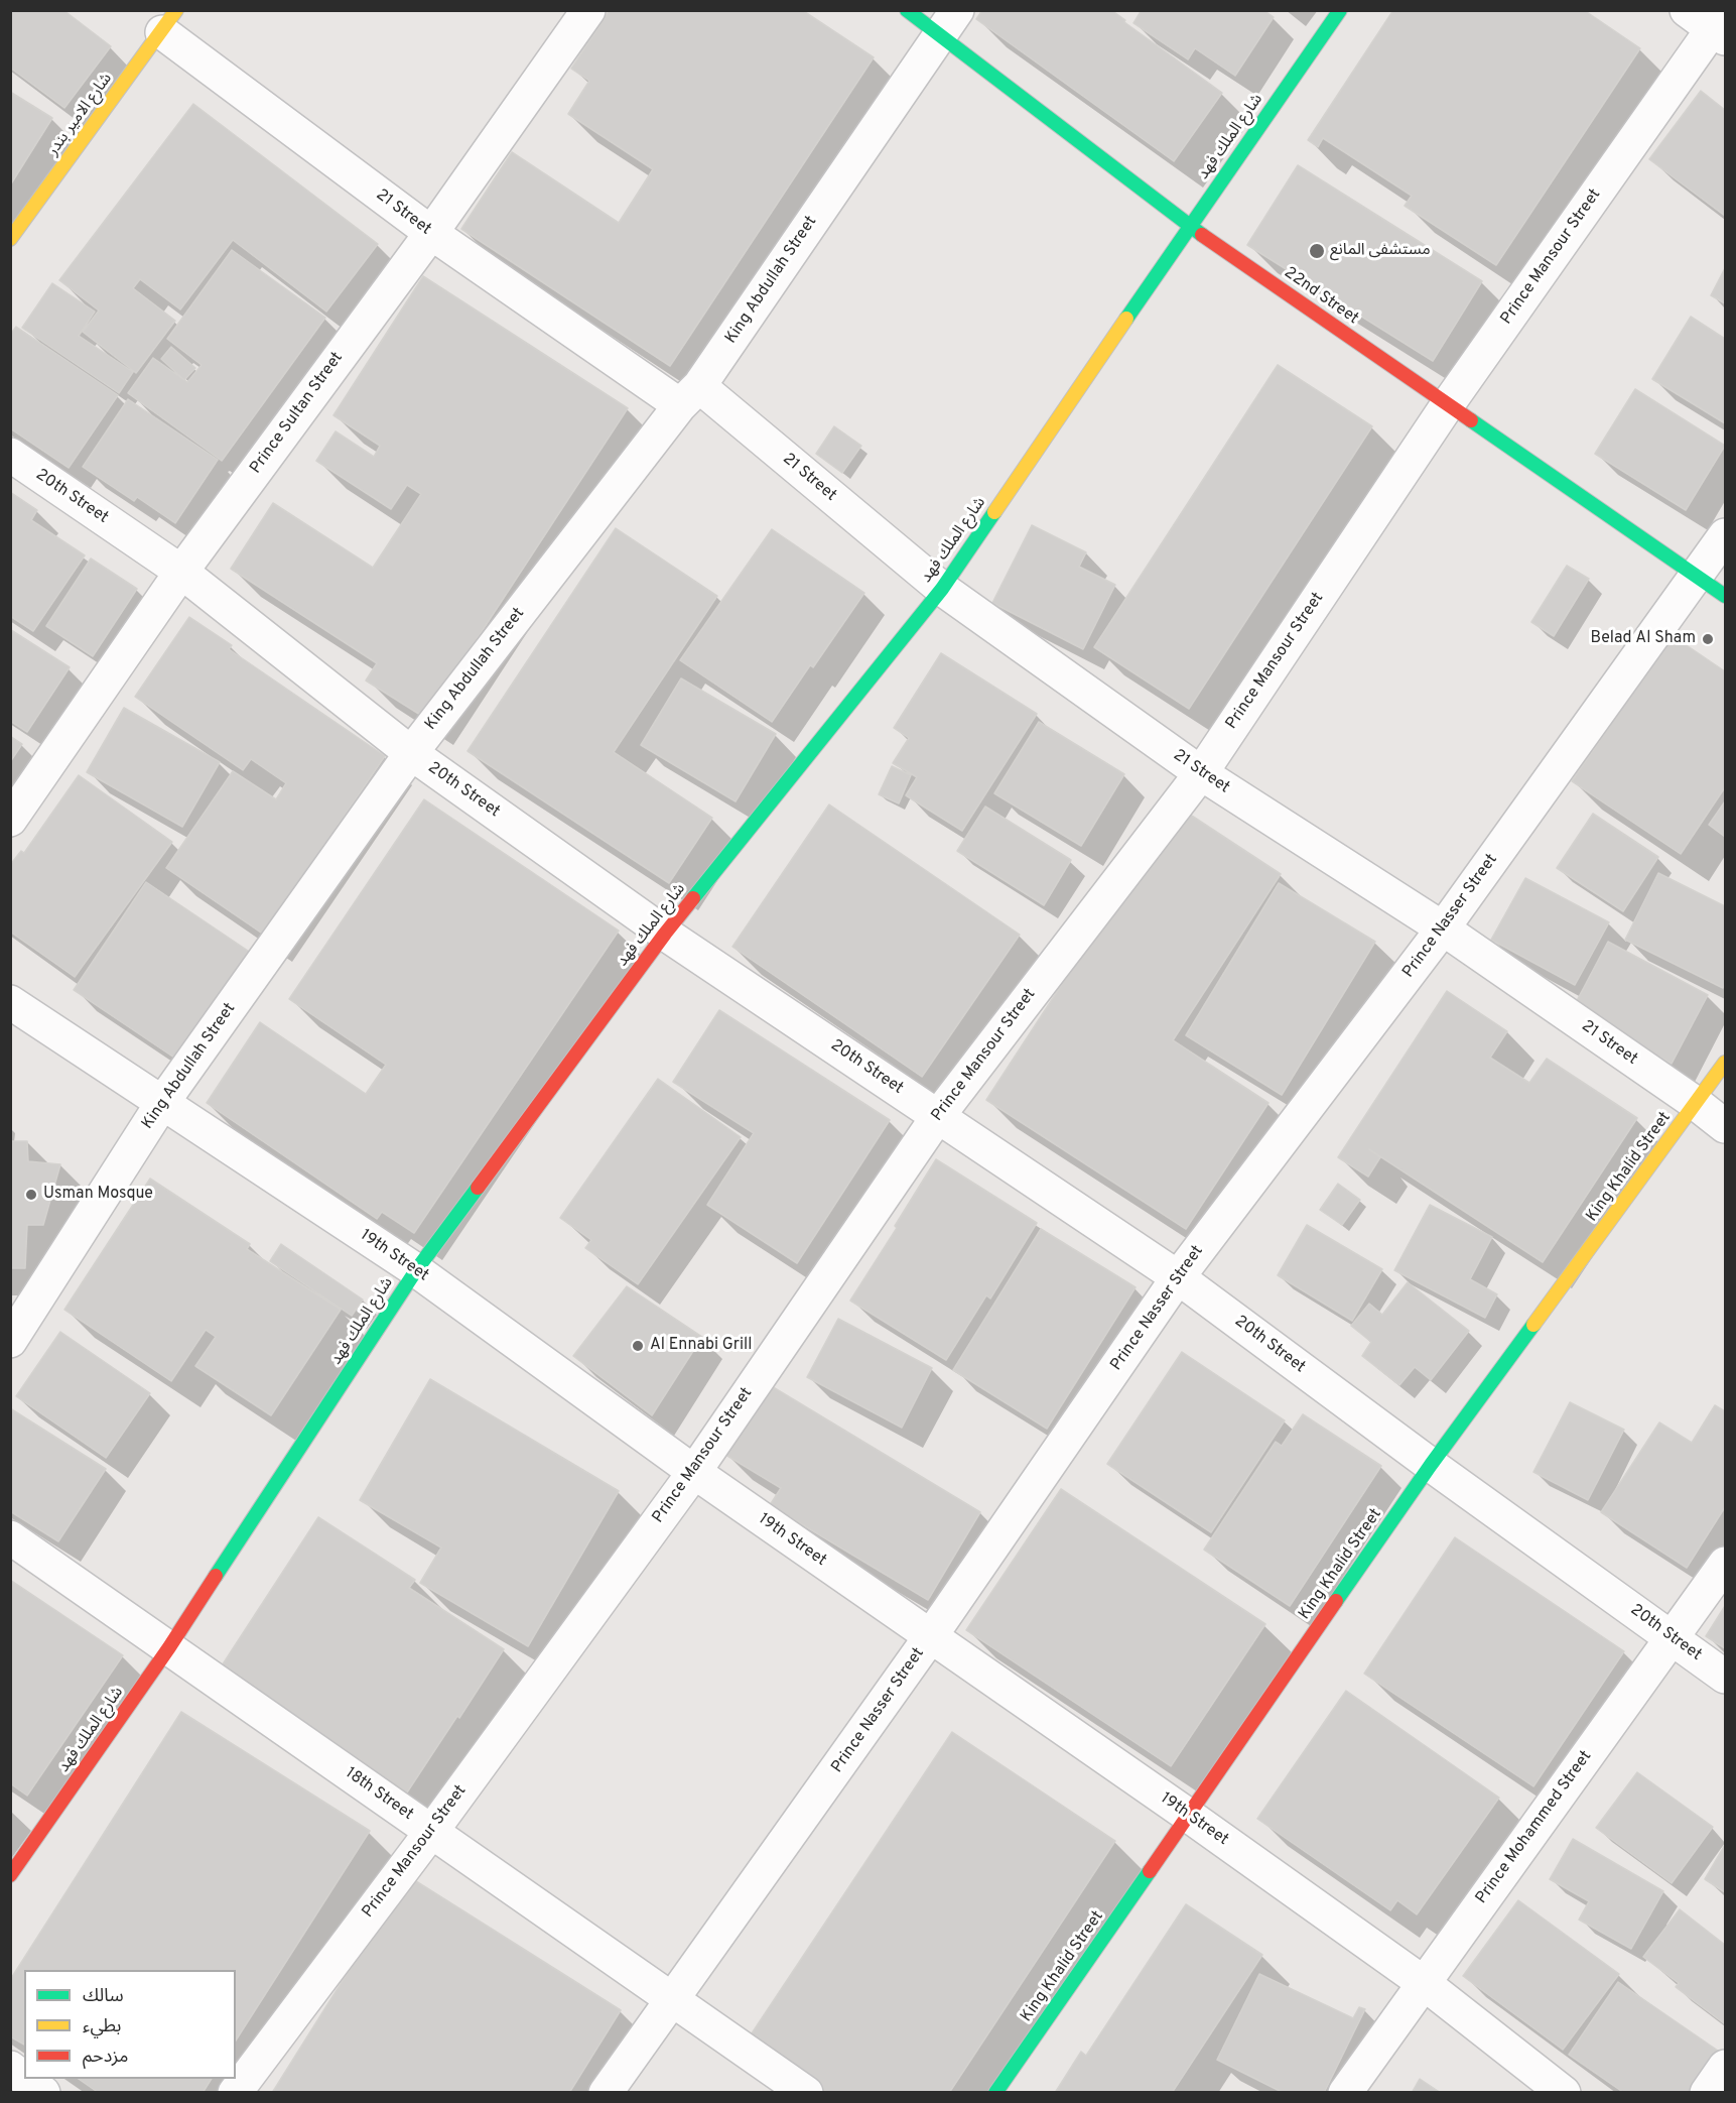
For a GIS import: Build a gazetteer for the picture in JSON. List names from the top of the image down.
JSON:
{
  "streets": {
    "street": [
      "شارع الامير بندر",
      "شارع الملك فهد",
      "21 Street",
      "Prince Mansour Street",
      "King Abdullah Street",
      "22nd Street",
      "Prince Sultan Street",
      "20th Street",
      "Prince Nasser Street",
      "King Khalid Street",
      "19th Street",
      "18th Street",
      "Prince Mohammed Street"
    ]
  },
  "crossings": [
    ["شارع الامير بندر", "21 Street"],
    ["شارع الملك فهد", "21 Street"],
    ["شارع الملك فهد", "22nd Street"],
    ["شارع الملك فهد", "20th Street"],
    ["شارع الملك فهد", "19th Street"],
    ["شارع الملك فهد", "18th Street"],
    ["21 Street", "Prince Mansour Street"],
    ["21 Street", "King Abdullah Street"],
    ["21 Street", "Prince Sultan Street"],
    ["21 Street", "Prince Nasser Street"],
    ["21 Street", "King Khalid Street"],
    ["Prince Mansour Street", "22nd Street"],
    ["Prince Mansour Street", "20th Street"],
    ["Prince Mansour Street", "19th Street"],
    ["Prince Mansour Street", "18th Street"],
    ["King Abdullah Street", "22nd Street"],
    ["King Abdullah Street", "20th Street"],
    ["King Abdullah Street", "19th Street"],
    ["22nd Street", "Prince Nasser Street"],
    ["Prince Sultan Street", "20th Street"],
    ["20th Street", "Prince Nasser Street"],
    ["20th Street", "King Khalid Street"],
    ["20th Street", "Prince Mohammed Street"],
    ["Prince Nasser Street", "19th Street"],
    ["Prince Nasser Street", "18th Street"],
    ["King Khalid Street", "19th Street"],
    ["19th Street", "Prince Mohammed Street"]
  ],
  "places": [
    "مستشفى المانع",
    "Belad Al Sham",
    "Usman Mosque",
    "Al Ennabi Grill"
  ],
  "legend": ["سالك", "بطيء", "مزدحم"]
}
